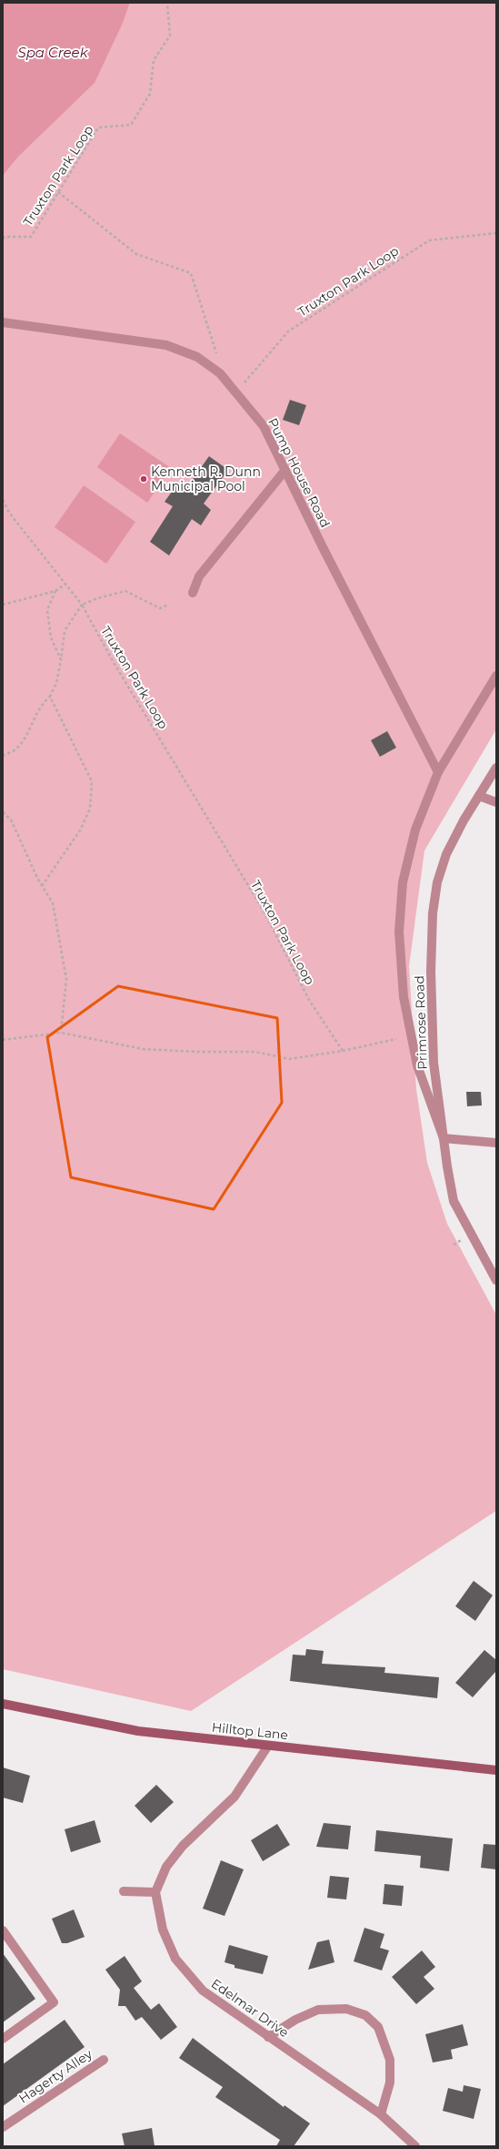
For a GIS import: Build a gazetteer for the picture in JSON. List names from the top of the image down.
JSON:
{
  "streets": {
    "street": [
      "Pump House Road",
      "Primrose Road",
      "Hilltop Lane",
      "Edelmar Drive",
      "Hagerty Alley"
    ],
    "path": ["Truxton Park Loop"]
  },
  "crossings": [
    ["Truxton Park Loop", "Pump House Road"]
  ],
  "water": ["Spa Creek"],
  "places": ["Kenneth R. Dunn Municipal Pool"]
}
